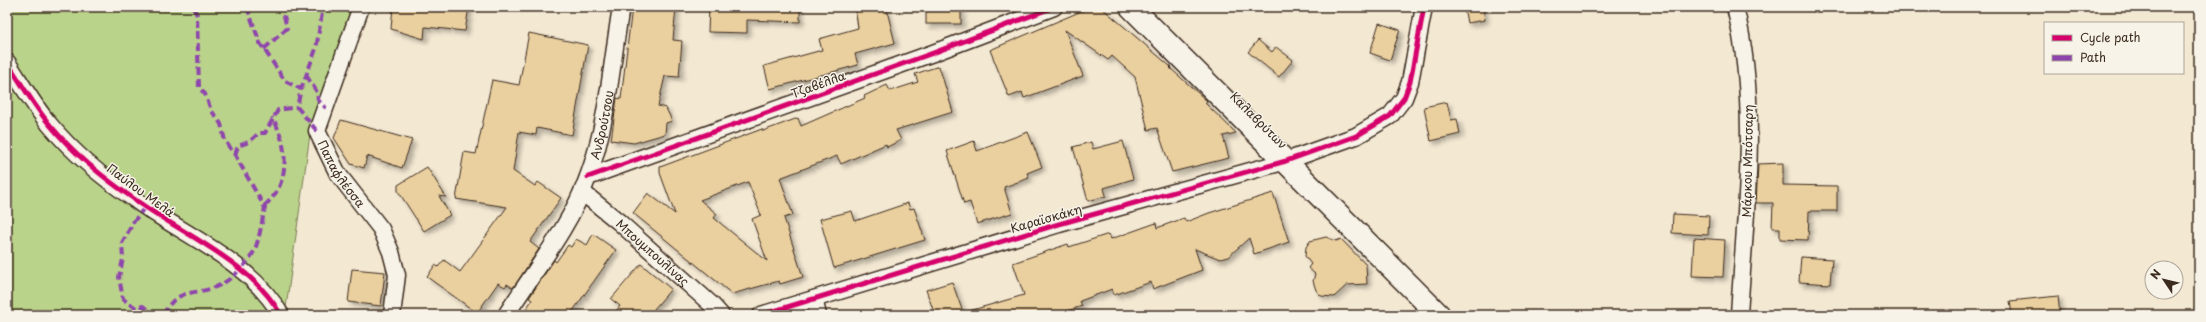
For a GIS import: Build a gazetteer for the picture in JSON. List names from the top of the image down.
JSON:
{
  "streets": {
    "street": [
      "Τζαβέλλα",
      "Καλαβρύτων",
      "Ανδρούτσου",
      "Μάρκου Μπότσαρη",
      "Παπαφλέσσα",
      "Παύλου Μελά",
      "Καραϊσκάκη",
      "Μπουμπουλίνας"
    ]
  },
  "crossings": [
    ["Τζαβέλλα", "Ανδρούτσου"],
    ["Καλαβρύτων", "Καραϊσκάκη"],
    ["Ανδρούτσου", "Μπουμπουλίνας"]
  ],
  "legend": ["Cycle path", "Path"],
  "north": "top left"
}
